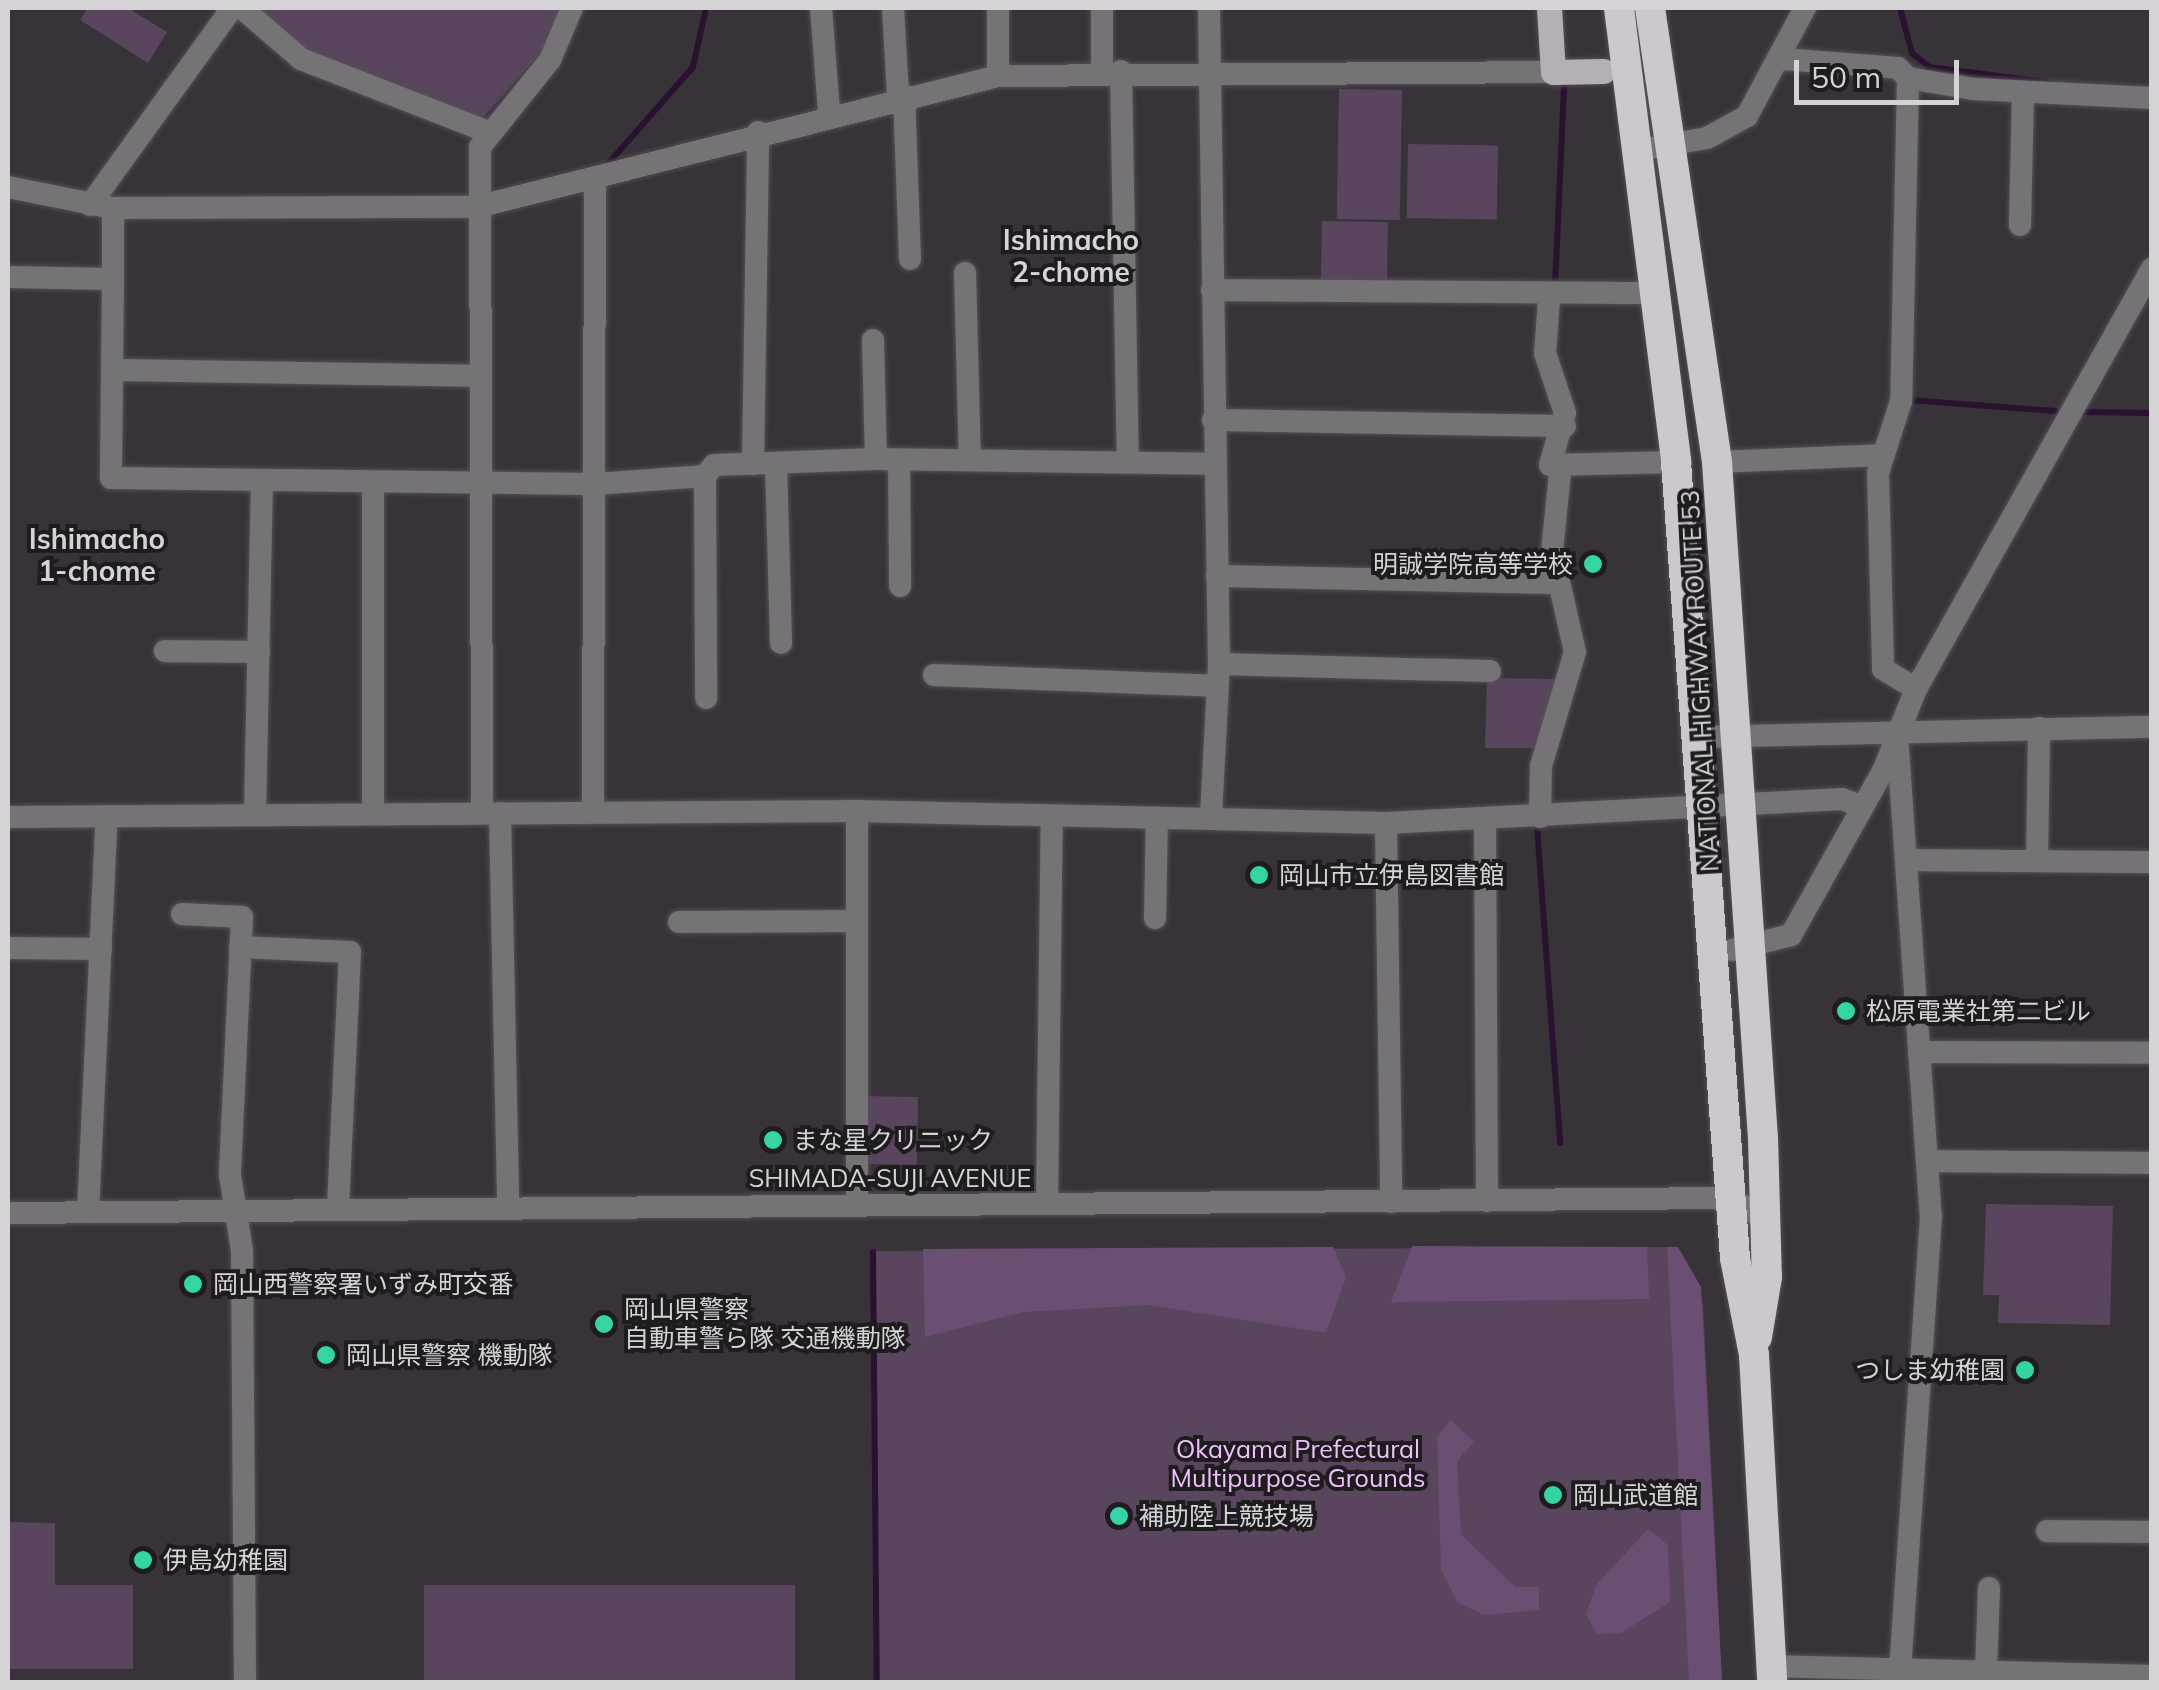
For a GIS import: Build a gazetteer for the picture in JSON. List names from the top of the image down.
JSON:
{
  "streets": {
    "highway": ["NATIONAL HIGHWAY ROUTE 53"],
    "street": ["SHIMADA-SUJI AVENUE"]
  },
  "crossings": [
    ["NATIONAL HIGHWAY ROUTE 53", "SHIMADA-SUJI AVENUE"]
  ],
  "districts": ["Ishimacho 2-chome", "Ishimacho 1-chome"],
  "parks": ["Okayama Prefectural Multipurpose Grounds"],
  "places": [
    "明誠学院高等学校",
    "岡山市立伊島図書館",
    "松原電業社第二ビル",
    "まな星クリニック",
    "岡山西警察署いずみ町交番",
    "岡山県警察 自動車警ら隊 交通機動隊",
    "岡山県警察 機動隊",
    "つしま幼稚園",
    "岡山武道館",
    "補助陸上競技場",
    "伊島幼稚園"
  ],
  "scale_bar": "50 m"
}
